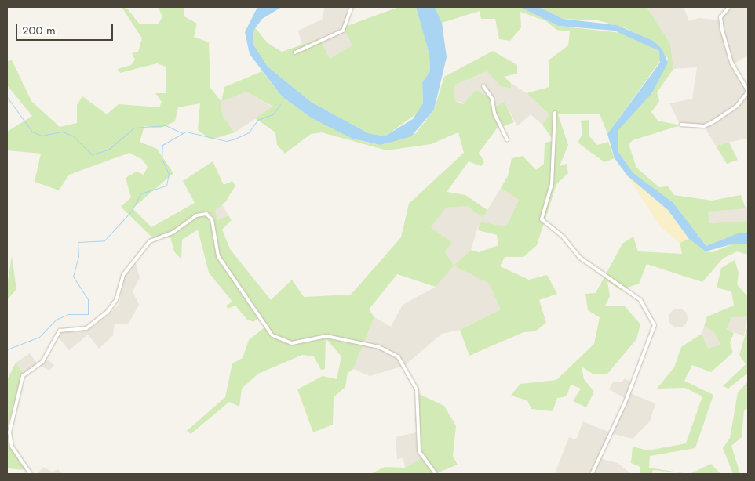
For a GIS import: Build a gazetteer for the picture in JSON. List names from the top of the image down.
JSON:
{
  "scale_bar": "200 m"
}
